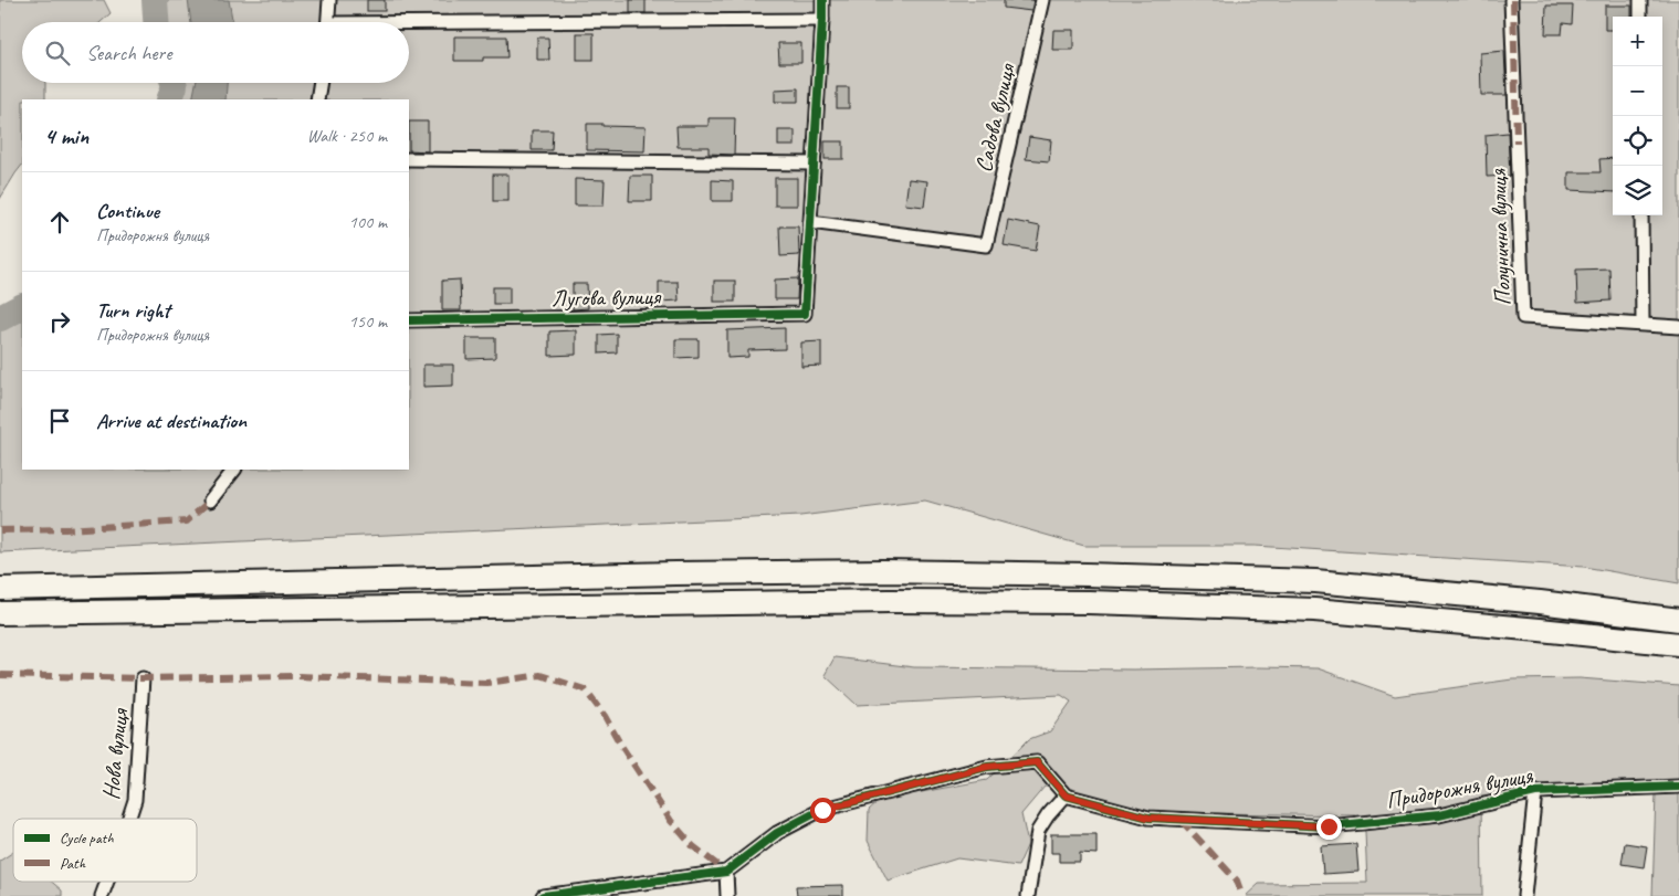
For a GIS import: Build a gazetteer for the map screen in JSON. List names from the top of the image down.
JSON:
{
  "streets": {
    "street": [
      "Садова вулиця",
      "Полунична вулиця",
      "Лугова вулиця",
      "Нова вулиця",
      "Придорожня вулиця"
    ]
  },
  "crossings": [
    ["Садова вулиця", "Лугова вулиця"]
  ],
  "legend": ["Cycle path", "Path"],
  "page": {
    "map_buttons": ["+", "−"],
    "search": "Search here",
    "heading": ["4 min", "Walk · 250 m"],
    "list": [
      ["Continue", "Придорожня вулиця", "100 m"],
      ["Turn right", "Придорожня вулиця", "150 m"],
      "Arrive at destination"
    ]
  }
}
